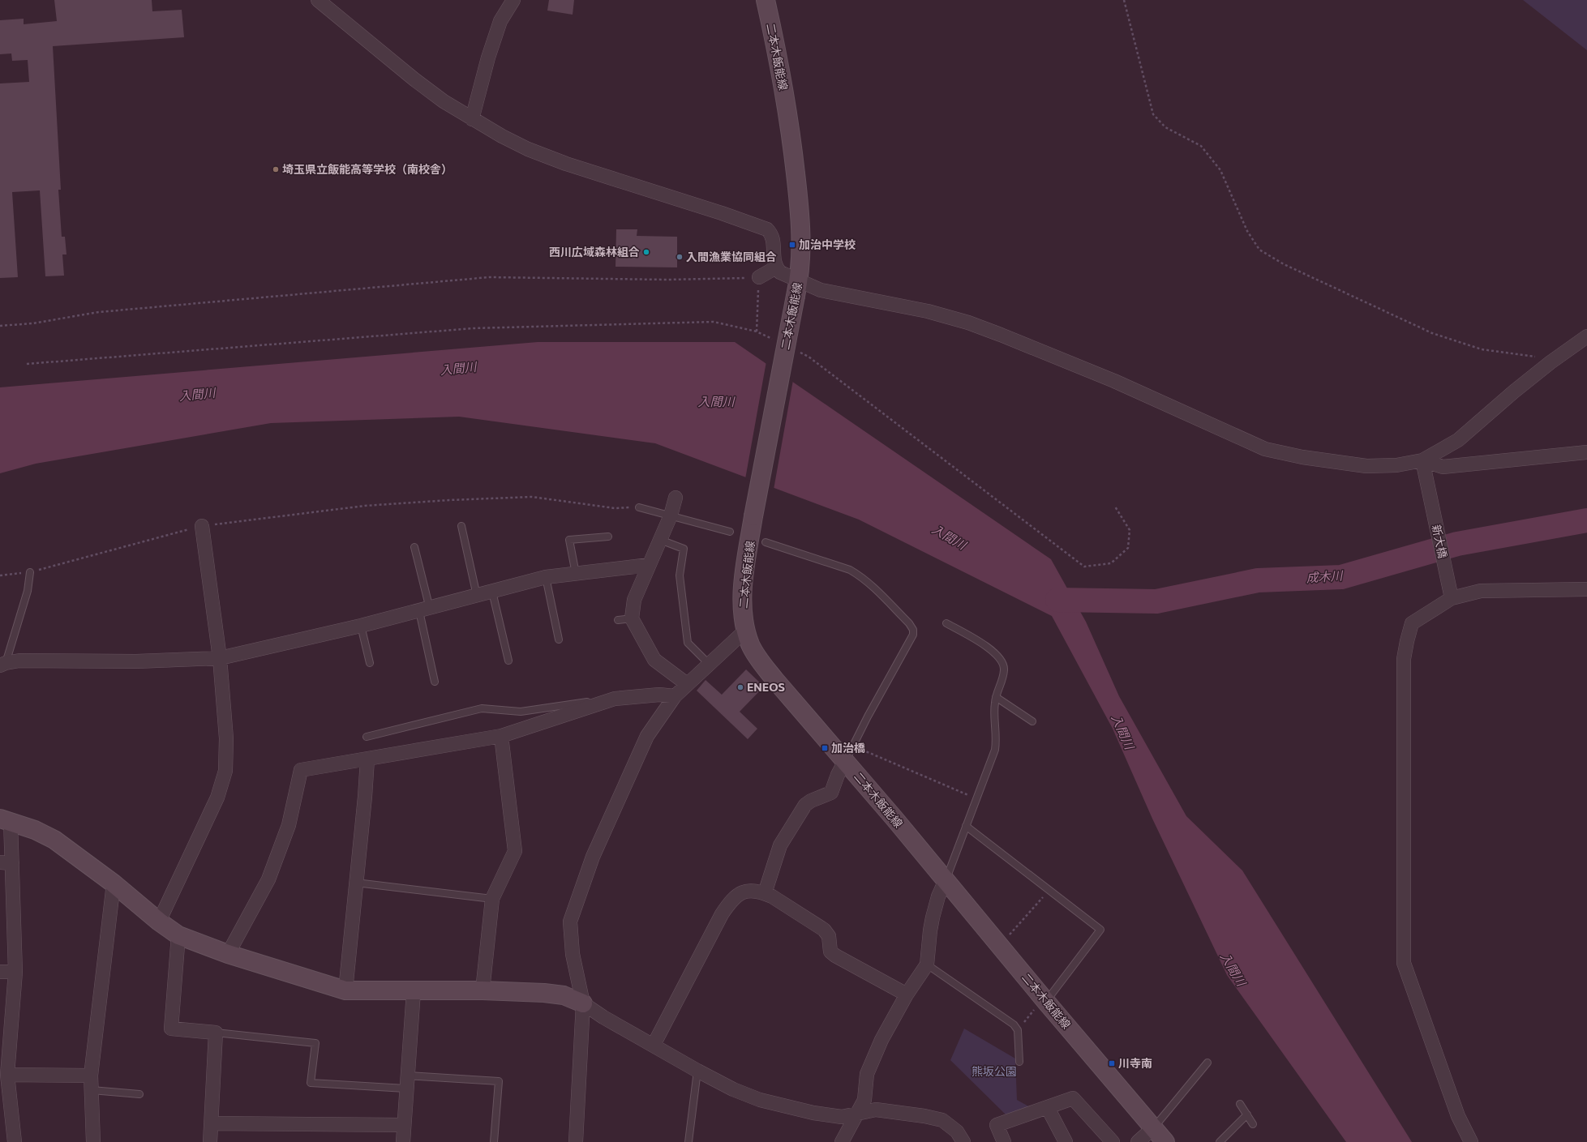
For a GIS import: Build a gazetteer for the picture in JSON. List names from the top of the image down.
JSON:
{
  "streets": {
    "main road": ["二本木飯能線"],
    "street": ["新大橋"]
  },
  "water": ["入間川", "成木川"],
  "parks": ["熊坂公園"],
  "places": {
    "other": [
      "埼玉県立飯能高等学校（南校舎）",
      "西川広域森林組合",
      "入間漁業協同組合",
      "ENEOS"
    ],
    "transit": ["加治中学校", "加治橋", "川寺南"]
  }
}
